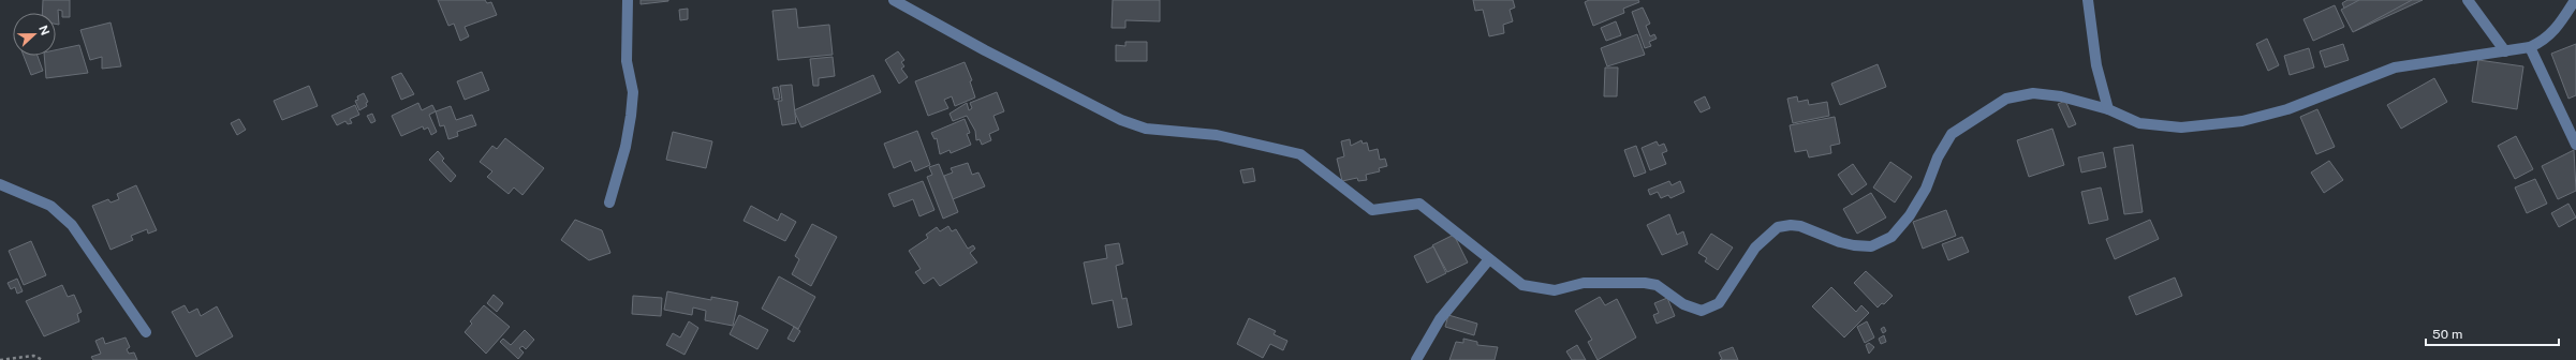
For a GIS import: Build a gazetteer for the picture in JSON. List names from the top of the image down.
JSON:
{
  "scale_bar": "50 m",
  "north": "right"
}
